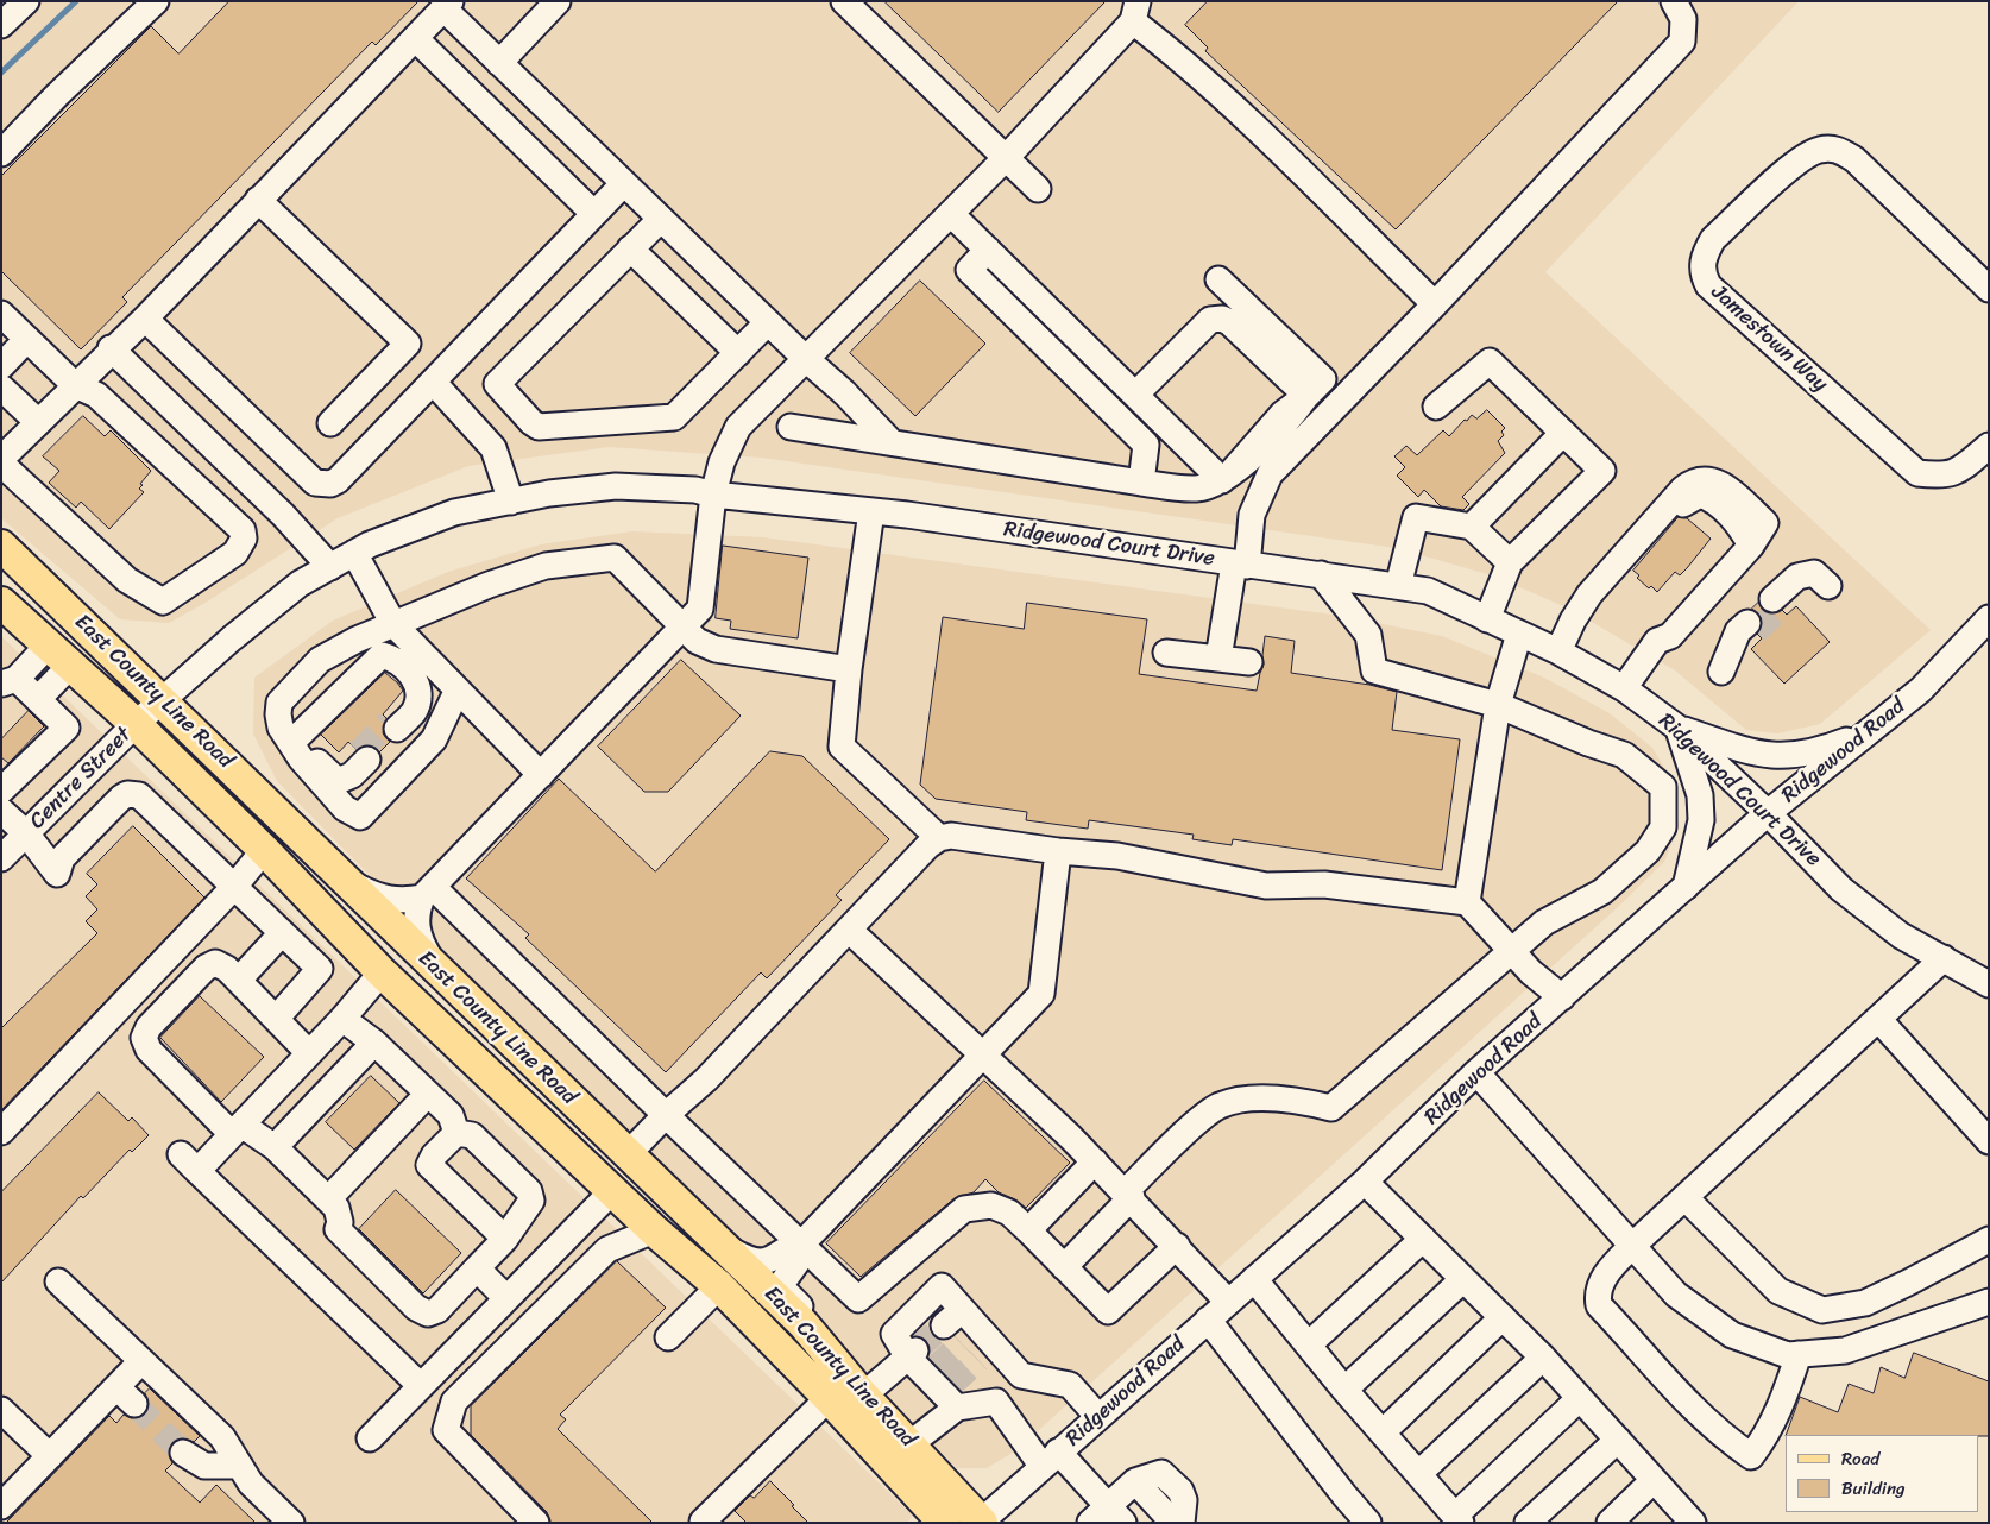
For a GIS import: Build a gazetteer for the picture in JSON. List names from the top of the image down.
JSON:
{
  "streets": {
    "main road": ["East County Line Road"],
    "street": [
      "Jamestown Way",
      "Ridgewood Court Drive",
      "Ridgewood Road",
      "Centre Street"
    ]
  },
  "crossings": [
    ["Ridgewood Court Drive", "East County Line Road"],
    ["Ridgewood Court Drive", "Ridgewood Road"],
    ["Ridgewood Court Drive", "Centre Street"],
    ["East County Line Road", "Ridgewood Road"],
    ["East County Line Road", "Centre Street"]
  ],
  "legend": ["Road", "Building"]
}
